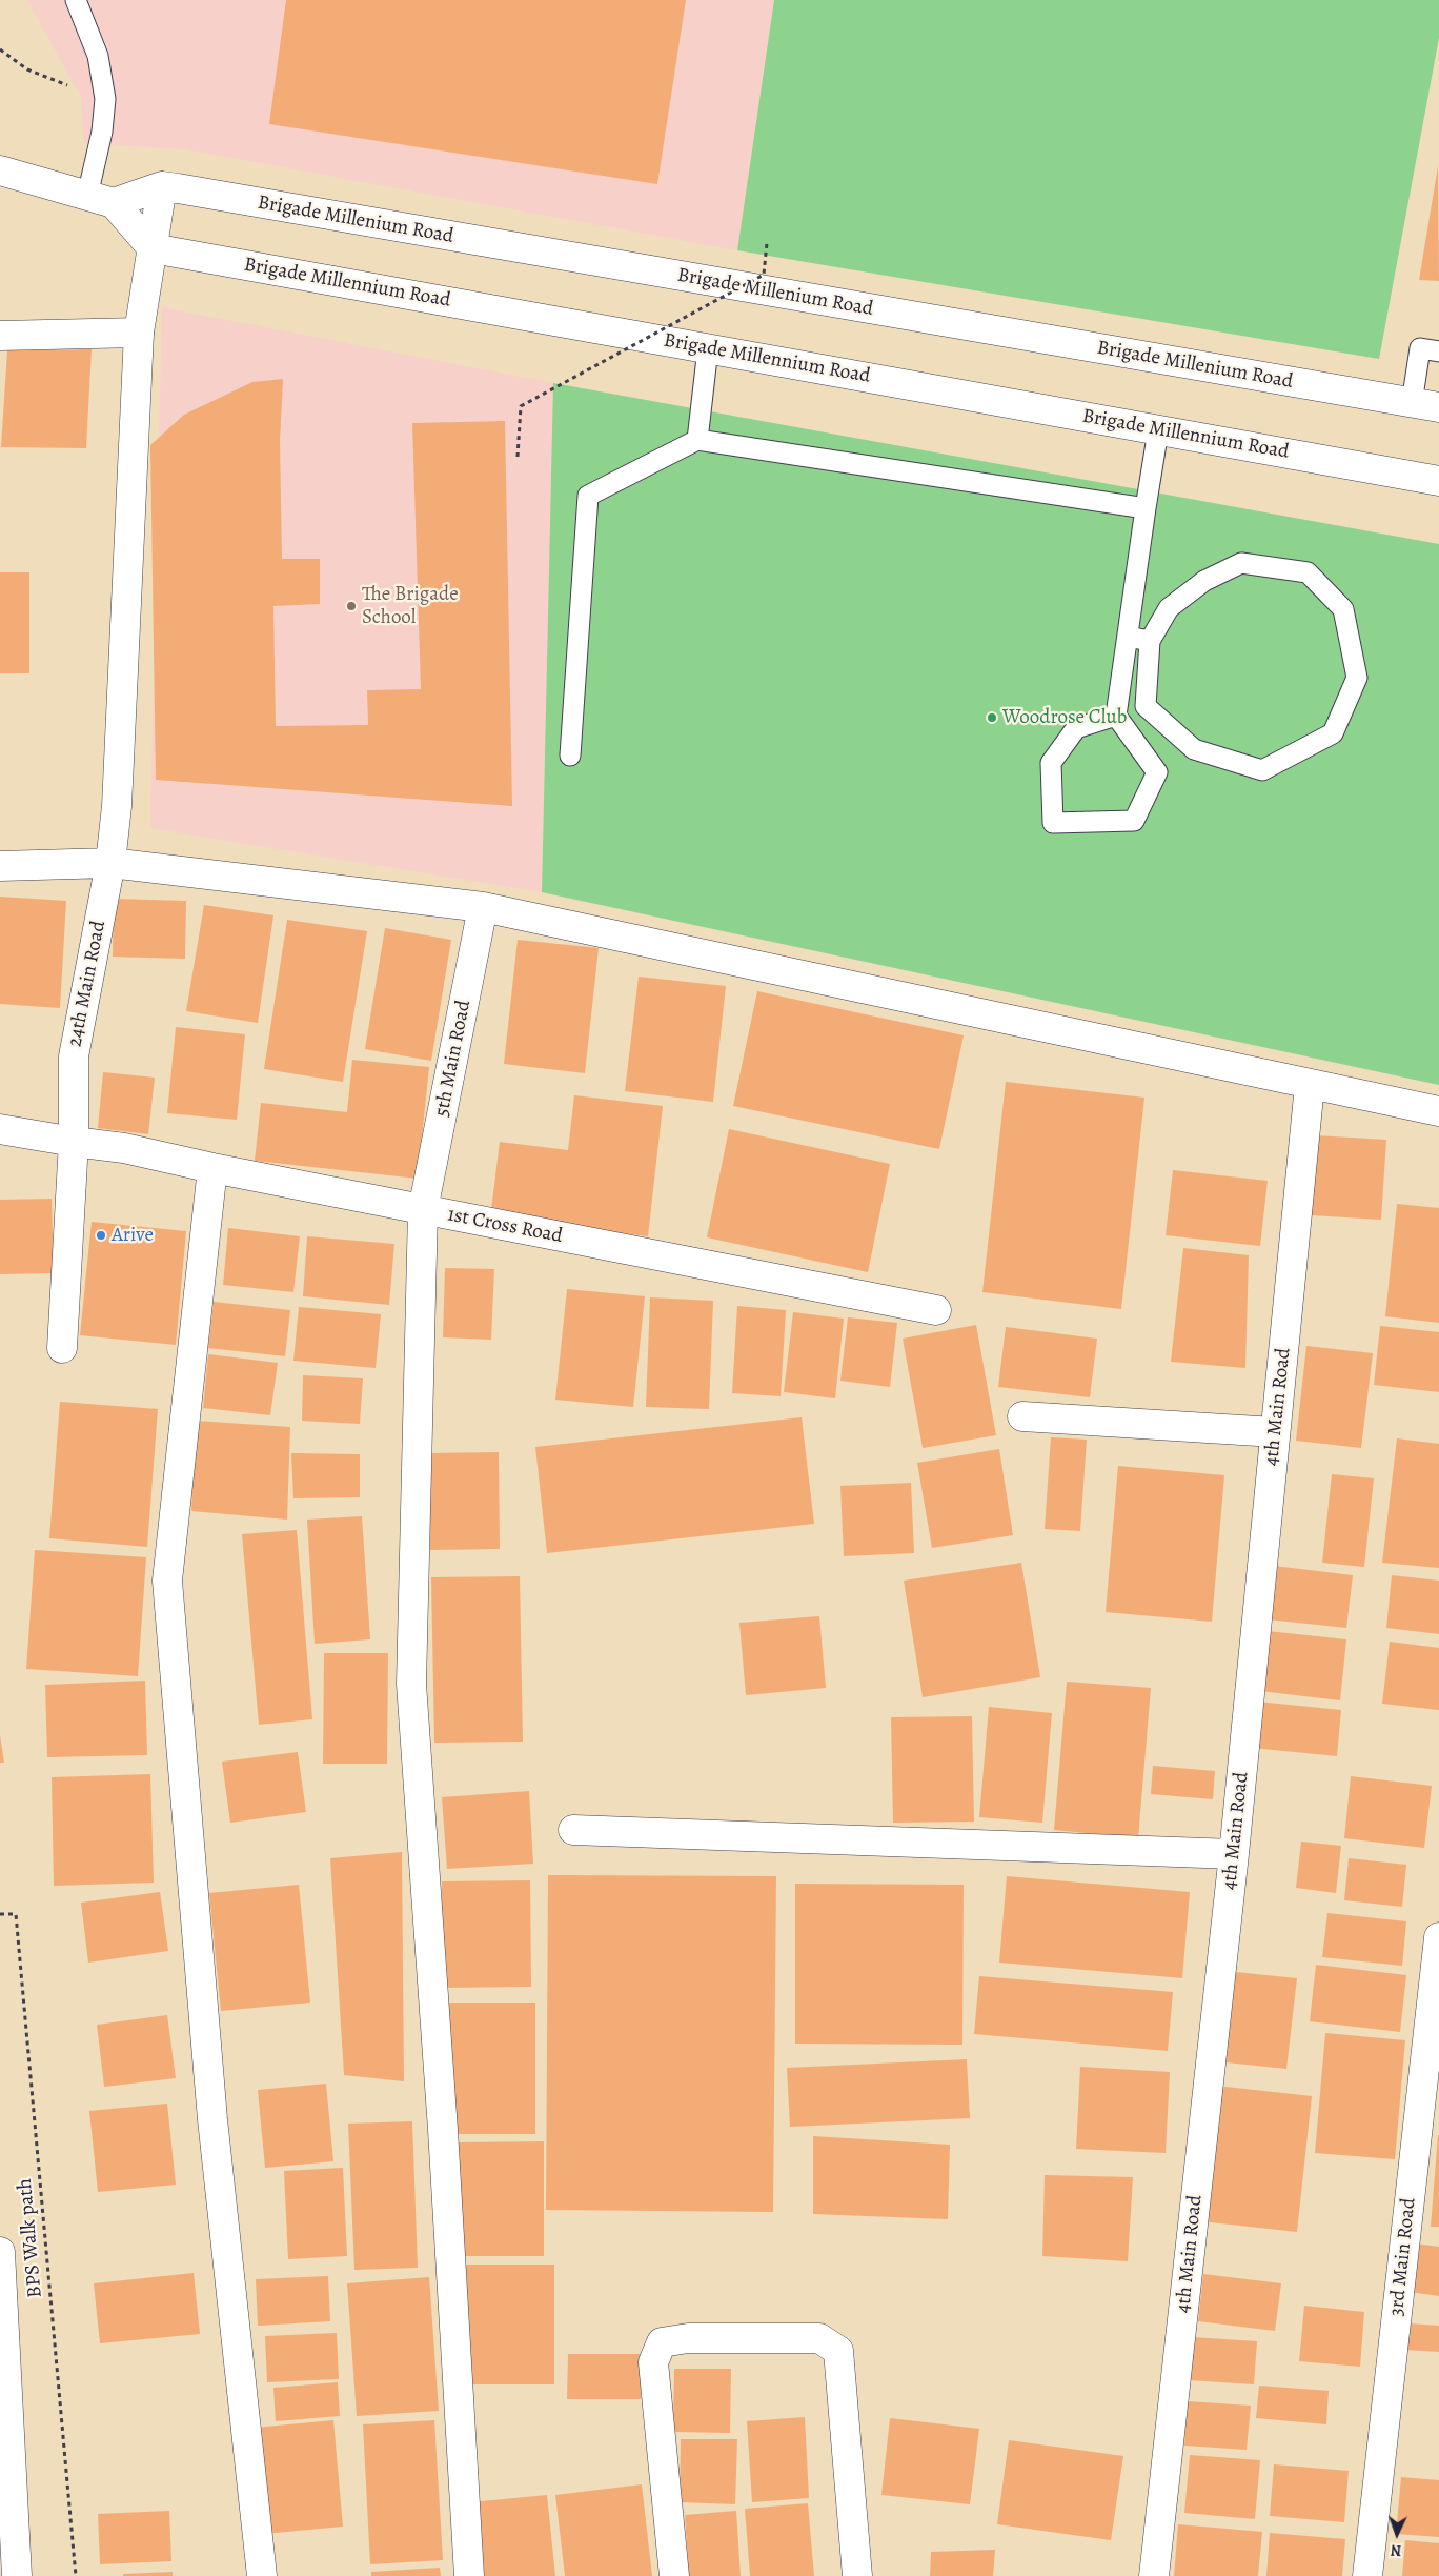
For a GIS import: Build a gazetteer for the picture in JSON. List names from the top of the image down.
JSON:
{
  "streets": {
    "street": [
      "Brigade Millenium Road",
      "Brigade Millennium Road",
      "24th Main Road",
      "5th Main Road",
      "1st Cross Road",
      "4th Main Road",
      "3rd Main Road"
    ],
    "path": ["BPS Walk path"]
  },
  "crossings": [
    ["Brigade Millenium Road", "24th Main Road"],
    ["Brigade Millennium Road", "24th Main Road"],
    ["24th Main Road", "1st Cross Road"],
    ["5th Main Road", "1st Cross Road"]
  ],
  "places": ["The Brigade School", "Woodrose Club", "Arive"],
  "north": "bottom"
}
